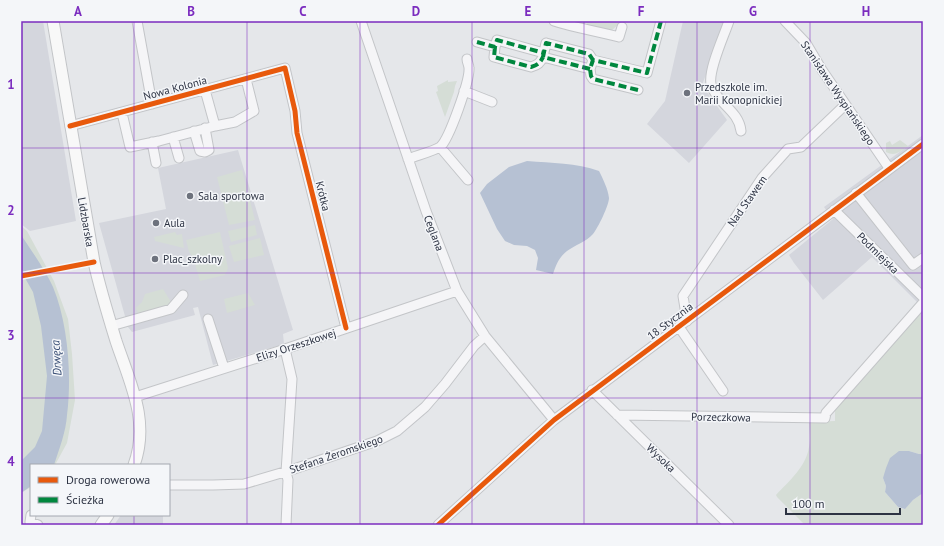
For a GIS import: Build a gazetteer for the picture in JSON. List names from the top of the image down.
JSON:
{
  "streets": {
    "main road": ["Lidzbarska"],
    "street": [
      "Nowa Kolonia",
      "Stanisława Wyspiańskiego",
      "Krótka",
      "Nad Stawem",
      "Ceglana",
      "Podmiejska",
      "18 Stycznia",
      "Elizy Orzeszkowej",
      "Porzeczkowa",
      "Stefana Żeromskiego",
      "Wysoka"
    ]
  },
  "crossings": [
    ["Nowa Kolonia", "Krótka"],
    ["Nowa Kolonia", "Lidzbarska"],
    ["Stanisława Wyspiańskiego", "Nad Stawem"],
    ["Stanisława Wyspiańskiego", "18 Stycznia"],
    ["Krótka", "Elizy Orzeszkowej"],
    ["Nad Stawem", "18 Stycznia"],
    ["Lidzbarska", "Elizy Orzeszkowej"],
    ["Ceglana", "18 Stycznia"],
    ["Ceglana", "Elizy Orzeszkowej"],
    ["Ceglana", "Stefana Żeromskiego"],
    ["Podmiejska", "18 Stycznia"],
    ["18 Stycznia", "Wysoka"],
    ["Porzeczkowa", "Wysoka"]
  ],
  "water": ["Drwęca"],
  "places": [
    "Przedszkole im. Marii Konopnickiej",
    "Sala sportowa",
    "Aula",
    "Plac_szkolny"
  ],
  "legend": ["Droga rowerowa", "Ścieżka"],
  "scale_bar": "100 m",
  "grid": {
    "columns": [
      "A",
      "B",
      "C",
      "D",
      "E",
      "F",
      "G",
      "H"
    ],
    "rows": [
      "1",
      "2",
      "3",
      "4"
    ]
  }
}
